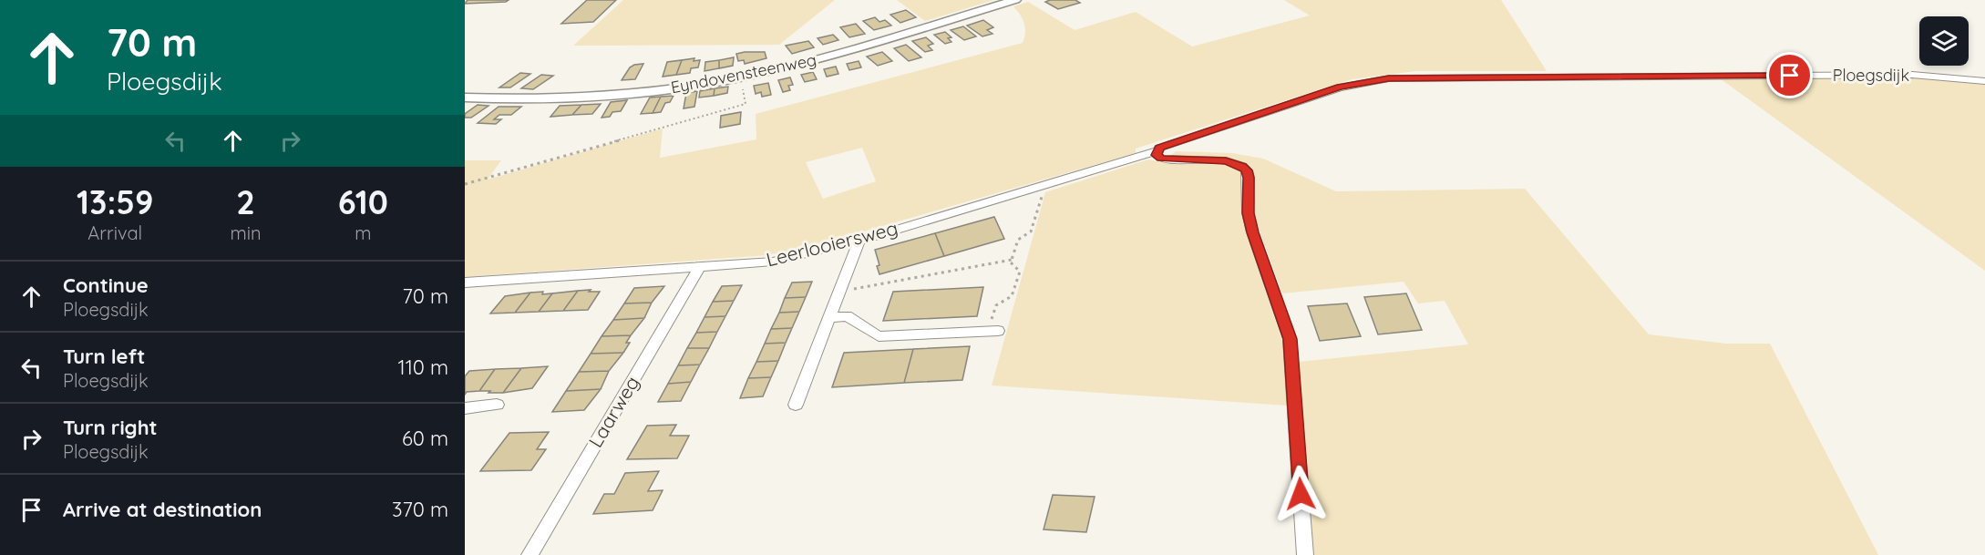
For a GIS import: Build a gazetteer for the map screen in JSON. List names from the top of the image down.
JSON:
{
  "streets": {
    "street": [
      "Eyndovensteenweg",
      "Ploegsdijk",
      "Leerlooiersweg",
      "Laarweg"
    ]
  },
  "crossings": [
    ["Ploegsdijk", "Leerlooiersweg"],
    ["Leerlooiersweg", "Laarweg"]
  ],
  "page": {
    "turn": ["70 m", "Ploegsdijk"],
    "eta": [
      "13:59",
      "Arrival",
      "2",
      "min",
      "610",
      "m"
    ],
    "list": [
      {
        "name": "Continue",
        "note": "Ploegsdijk",
        "value": "70 m"
      },
      {
        "name": "Turn left",
        "note": "Ploegsdijk",
        "value": "110 m"
      },
      {
        "name": "Turn right",
        "note": "Ploegsdijk",
        "value": "60 m"
      },
      {
        "name": "Arrive at destination",
        "value": "370 m"
      }
    ]
  }
}
